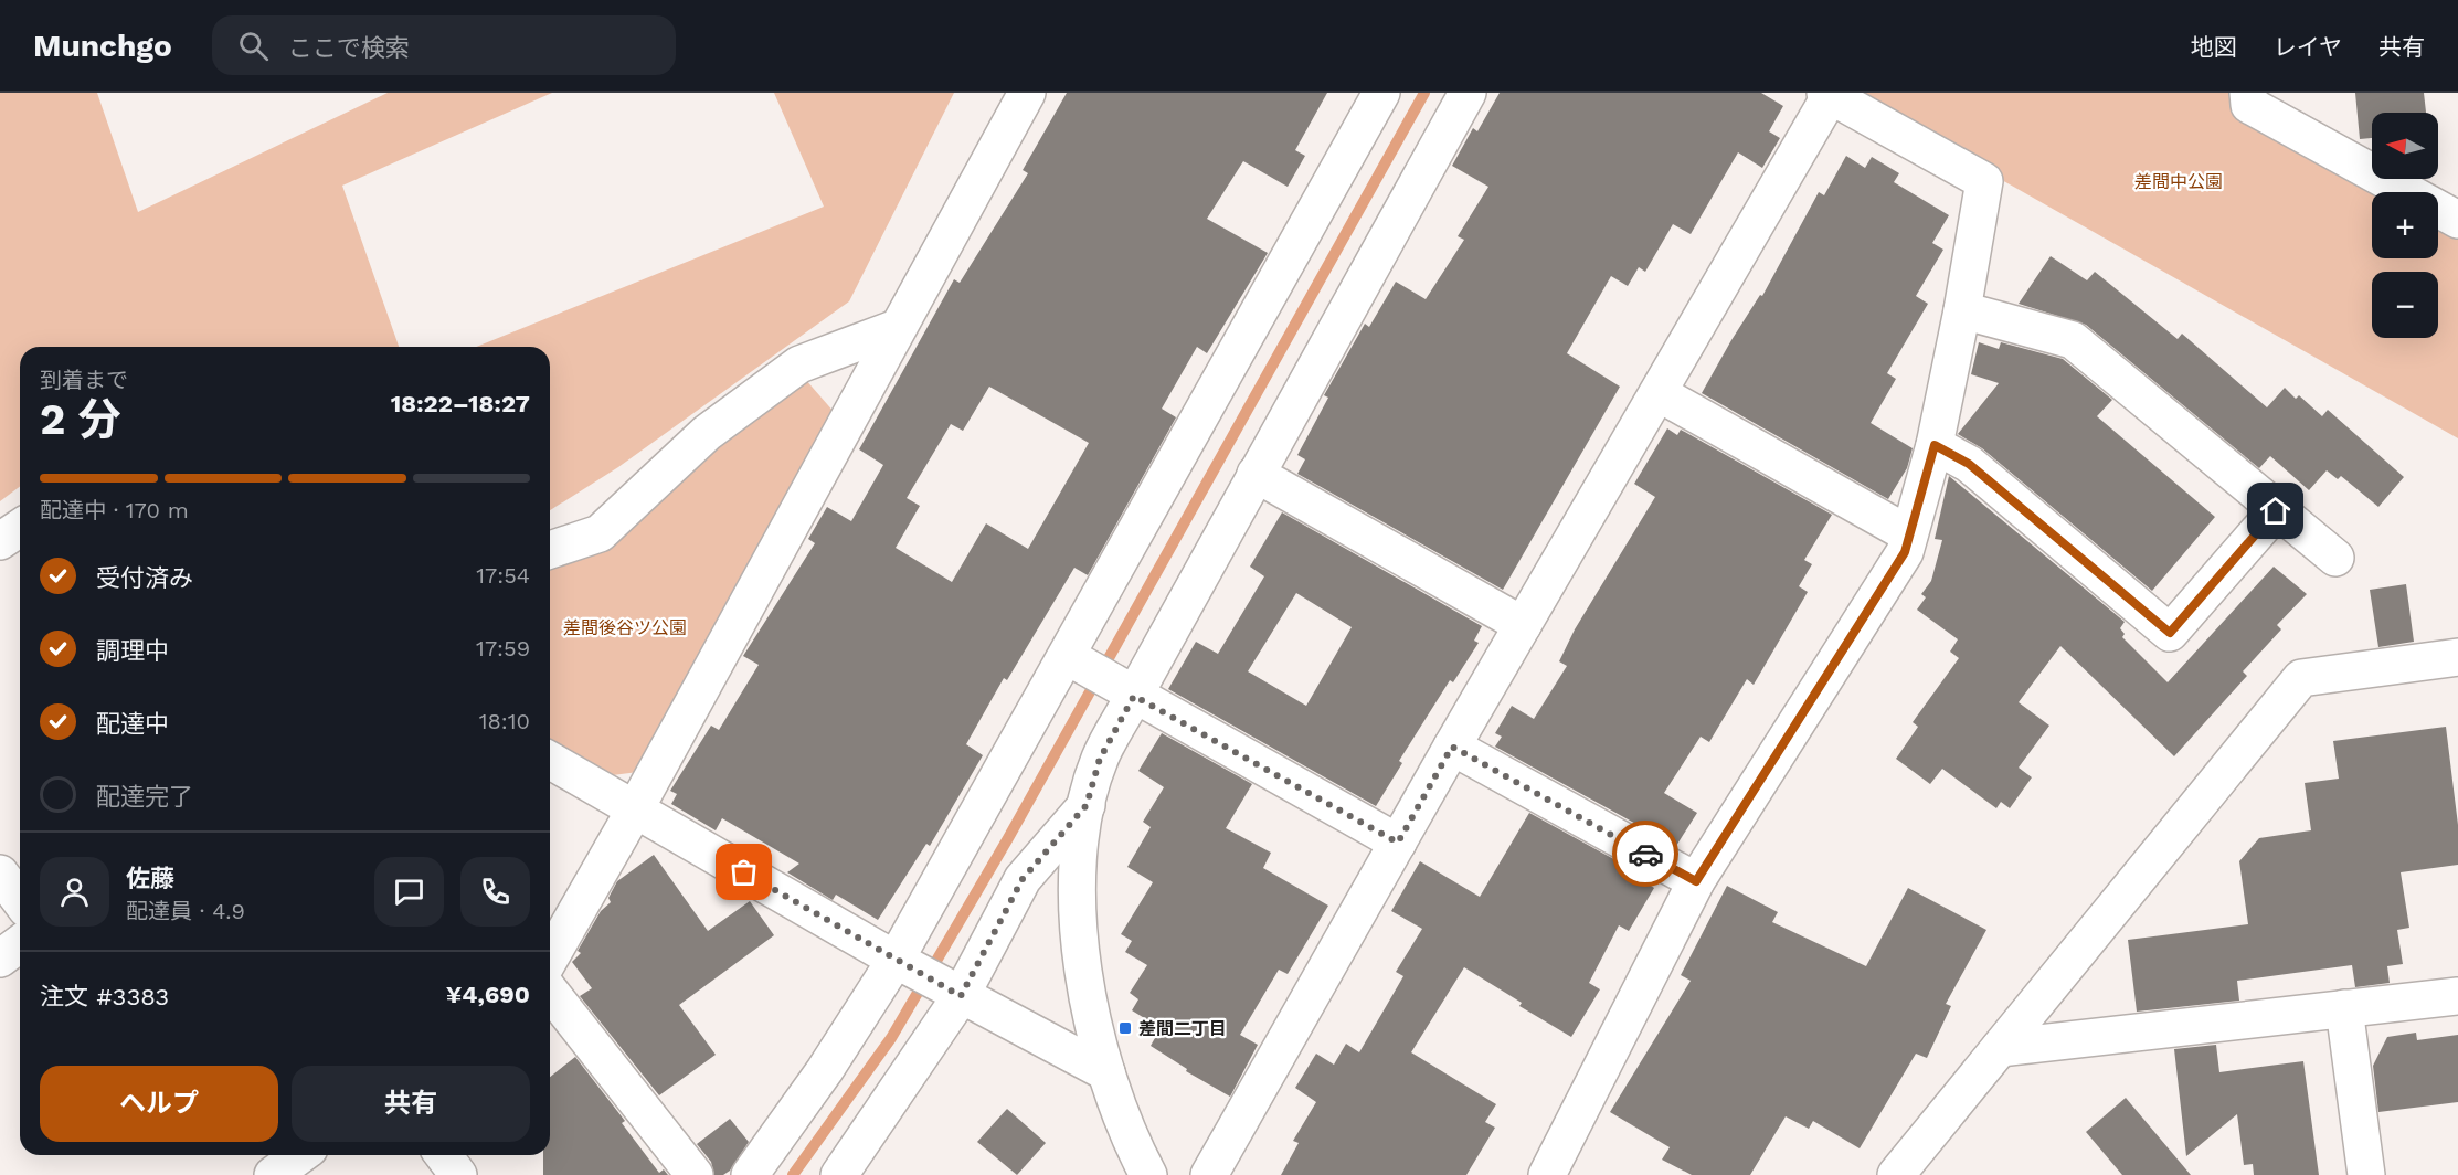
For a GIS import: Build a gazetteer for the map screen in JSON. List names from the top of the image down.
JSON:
{
  "parks": ["差間中公園", "差間後谷ツ公園"],
  "places": {
    "transit": ["差間二丁目"]
  },
  "north": "left",
  "page": {
    "header": "Munchgo",
    "search": "ここで検索",
    "nav": ["地図", "レイヤ", "共有"],
    "map_buttons": ["+", "−"],
    "heading": ["2 分", "到着まで", "18:22–18:27"],
    "panel": [
      "佐藤",
      "配達員 · 4.9",
      "注文 #3383",
      "¥4,690"
    ],
    "bar": "配達中 · 170 m",
    "list": [
      ["受付済み", "17:54"],
      ["調理中", "17:59"],
      ["配達中", "18:10"],
      "配達完了"
    ],
    "buttons": ["ヘルプ", "共有"]
  }
}
